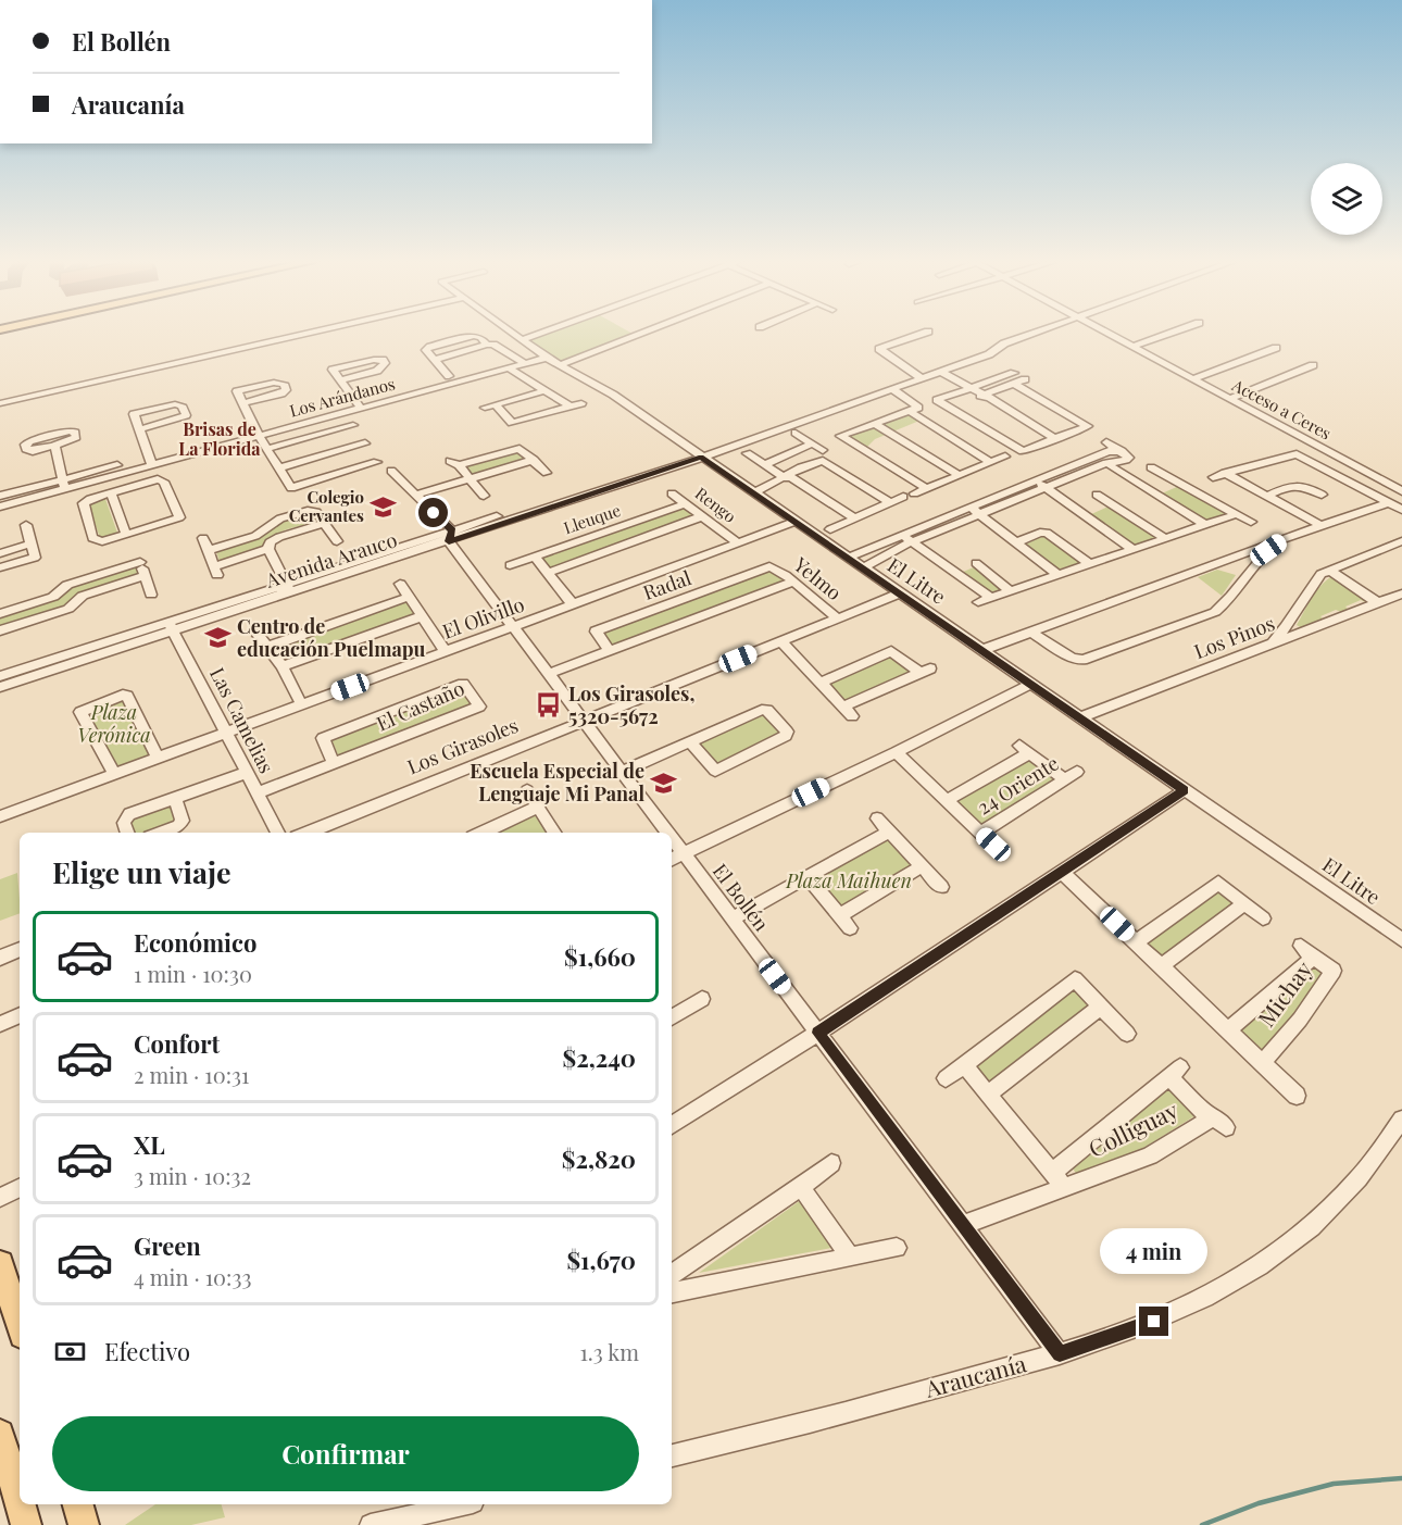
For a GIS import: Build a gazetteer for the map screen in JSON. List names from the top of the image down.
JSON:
{
  "streets": {
    "street": [
      "Los Arándanos",
      "Acceso a Ceres",
      "Rengo",
      "Lleuque",
      "Avenida Arauco",
      "Yelmo",
      "El Litre",
      "Radal",
      "El Olivillo",
      "Los Pinos",
      "El Castaño",
      "Las Camelias",
      "Los Girasoles",
      "24 Oriente",
      "El Bollén",
      "Michay",
      "Colliguay",
      "Araucanía"
    ]
  },
  "crossings": [
    ["Los Arándanos", "El Litre"],
    ["Rengo", "Lleuque"],
    ["Rengo", "El Olivillo"],
    ["Avenida Arauco", "El Litre"],
    ["Avenida Arauco", "Las Camelias"],
    ["Avenida Arauco", "El Bollén"],
    ["Yelmo", "Radal"],
    ["Yelmo", "Los Girasoles"],
    ["El Litre", "El Olivillo"],
    ["El Litre", "Los Pinos"],
    ["El Litre", "Los Girasoles"],
    ["Radal", "El Bollén"],
    ["El Olivillo", "Las Camelias"],
    ["El Olivillo", "El Bollén"],
    ["El Castaño", "Las Camelias"],
    ["Los Girasoles", "El Bollén"],
    ["El Bollén", "Colliguay"],
    ["El Bollén", "Araucanía"]
  ],
  "districts": ["Brisas de La Florida"],
  "parks": ["Plaza Verónica", "Plaza Maihuen"],
  "places": {
    "school or university": ["Colegio Cervantes", "Centro de educación Puelmapu", "Escuela Especial de Lenguaje Mi Panal"],
    "bus stop": ["Los Girasoles, 5320-5672"]
  },
  "page": {
    "banner": ["El Bollén", "Araucanía"],
    "heading": "Elige un viaje",
    "list": [
      {
        "name": "Económico",
        "note": "1 min · 10:30",
        "value": "$1,660"
      },
      {
        "name": "Confort",
        "note": "2 min · 10:31",
        "value": "$2,240"
      },
      {
        "name": "XL",
        "note": "3 min · 10:32",
        "value": "$2,820"
      },
      {
        "name": "Green",
        "note": "4 min · 10:33",
        "value": "$1,670"
      }
    ],
    "bubble": "4 min",
    "pay": ["Efectivo", "1.3 km"],
    "buttons": "Confirmar"
  }
}
